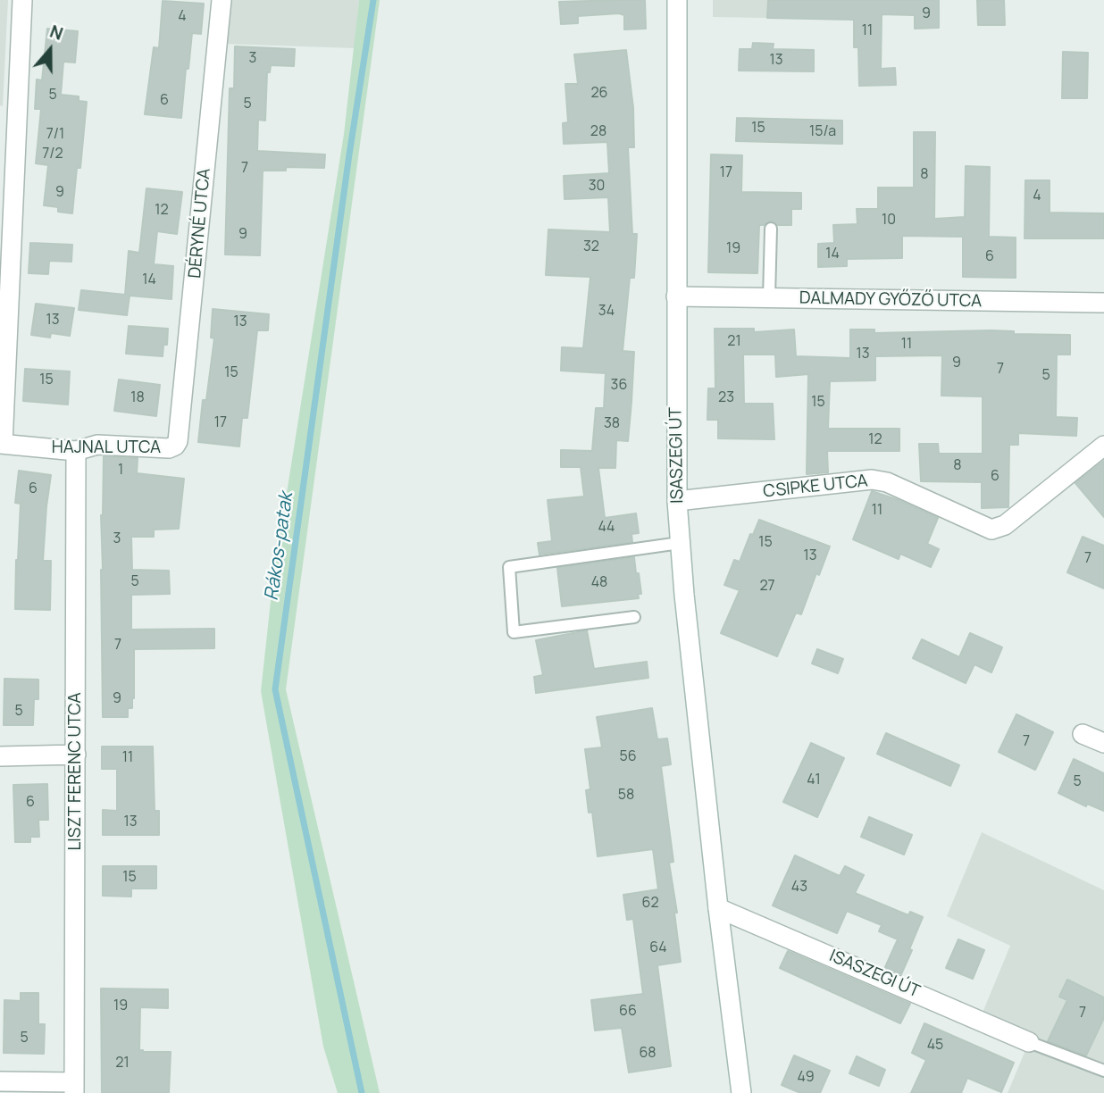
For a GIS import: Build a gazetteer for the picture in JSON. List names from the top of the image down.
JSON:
{
  "streets": {
    "street": [
      "DÉRYNÉ UTCA",
      "DALMADY GYŐZŐ UTCA",
      "HAJNAL UTCA",
      "ISASZEGI ÚT",
      "CSIPKE UTCA",
      "LISZT FERENC UTCA"
    ]
  },
  "crossings": [
    ["DÉRYNÉ UTCA", "HAJNAL UTCA"],
    ["DALMADY GYŐZŐ UTCA", "ISASZEGI ÚT"],
    ["HAJNAL UTCA", "LISZT FERENC UTCA"],
    ["ISASZEGI ÚT", "CSIPKE UTCA"]
  ],
  "water": ["Rákos-patak"],
  "house_numbers": [
    "9",
    "4",
    "11",
    "3",
    "13",
    "26",
    "5",
    "6",
    "5",
    "15",
    "28",
    "15/a",
    "7/1",
    "7/2",
    "7",
    "17",
    "8",
    "30",
    "9",
    "4",
    "12",
    "10",
    "9",
    "32",
    "19",
    "14",
    "6",
    "14",
    "34",
    "13",
    "13",
    "21",
    "11",
    "13",
    "9",
    "7",
    "15",
    "5",
    "15",
    "36",
    "18",
    "23",
    "15",
    "17",
    "38",
    "12",
    "8",
    "1",
    "6",
    "6",
    "11",
    "44",
    "3",
    "15",
    "13",
    "7",
    "5",
    "48",
    "27",
    "7",
    "9",
    "5",
    "7",
    "56",
    "11",
    "41",
    "5",
    "58",
    "6",
    "13",
    "15",
    "43",
    "62",
    "64",
    "19",
    "66",
    "7",
    "5",
    "45",
    "68",
    "21",
    "49"
  ],
  "north": "top"
}
